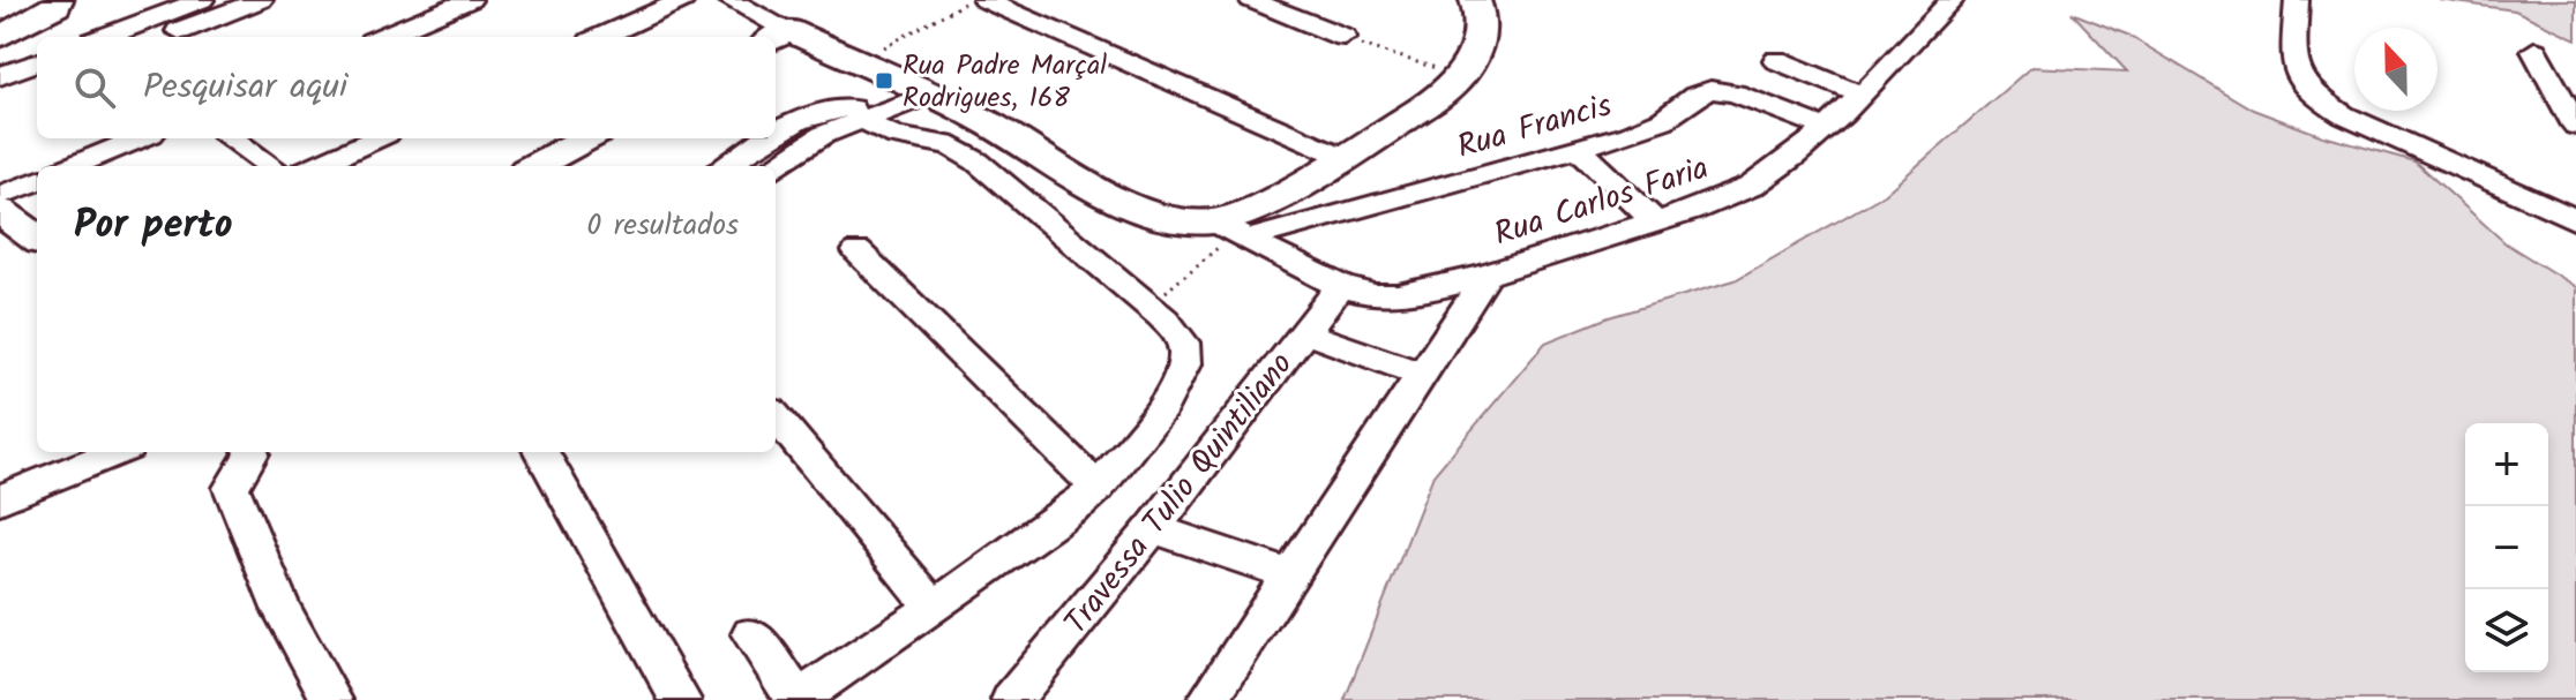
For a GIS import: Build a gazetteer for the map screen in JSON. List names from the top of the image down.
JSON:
{
  "streets": {
    "street": ["Rua Francis", "Rua Carlos Faria", "Travessa Tulio Quintiliano"]
  },
  "crossings": [
    ["Rua Francis", "Rua Carlos Faria"],
    ["Rua Carlos Faria", "Travessa Tulio Quintiliano"]
  ],
  "places": {
    "transit": ["Rua Padre Marçal Rodrigues, 168"]
  },
  "north": "top",
  "page": {
    "search": "Pesquisar aqui",
    "heading": ["Por perto", "0 resultados"],
    "map_buttons": ["+", "−"]
  }
}
